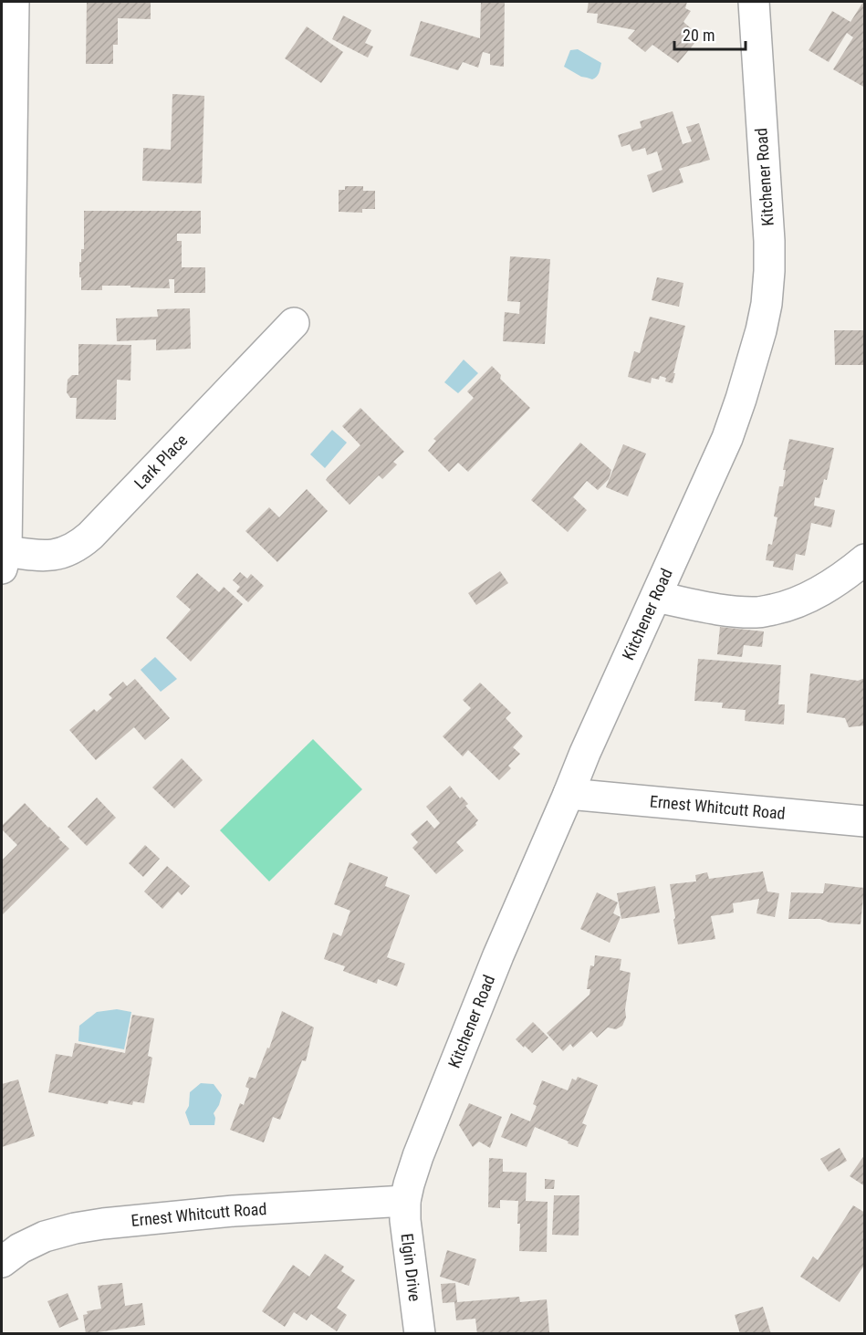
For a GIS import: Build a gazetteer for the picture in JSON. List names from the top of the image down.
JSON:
{
  "streets": {
    "street": [
      "Kitchener Road",
      "Lark Place",
      "Ernest Whitcutt Road",
      "Elgin Drive"
    ]
  },
  "crossings": [
    ["Kitchener Road", "Ernest Whitcutt Road"],
    ["Kitchener Road", "Elgin Drive"],
    ["Ernest Whitcutt Road", "Elgin Drive"]
  ],
  "scale_bar": "20 m"
}
